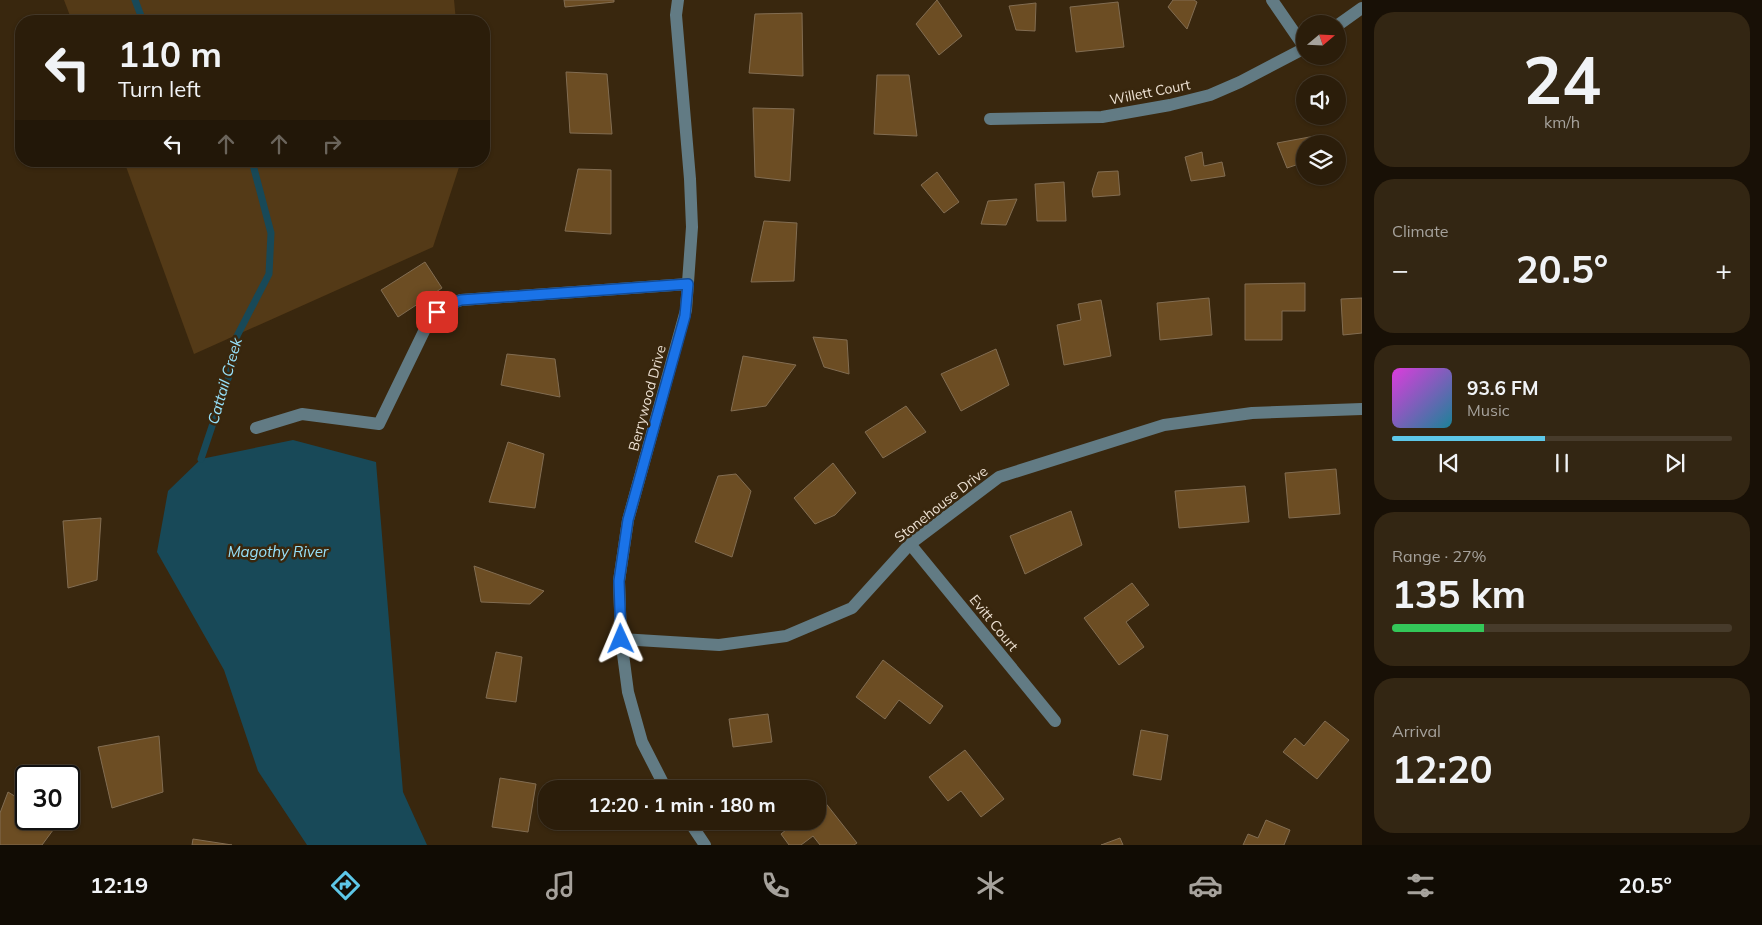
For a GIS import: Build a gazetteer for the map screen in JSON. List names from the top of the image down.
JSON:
{
  "streets": {
    "street": [
      "Willett Court",
      "Berrywood Drive",
      "Stonehouse Drive",
      "Evitt Court"
    ]
  },
  "crossings": [
    ["Berrywood Drive", "Stonehouse Drive"],
    ["Stonehouse Drive", "Evitt Court"]
  ],
  "water": ["Cattail Creek", "Magothy River"],
  "north": "right",
  "page": {
    "tile": [
      ["24", "km/h"],
      "Climate",
      ["Range · 27%", "135 km"],
      ["Arrival", "12:20"]
    ],
    "turn": ["110 m", "Turn left"],
    "heat": ["−", "20.5°", "+"],
    "song": ["93.6 FM", "Music"],
    "limit": "30",
    "trip": "12:20 · 1 min · 180 m",
    "tabs": ["12:19", "20.5°"]
  }
}
